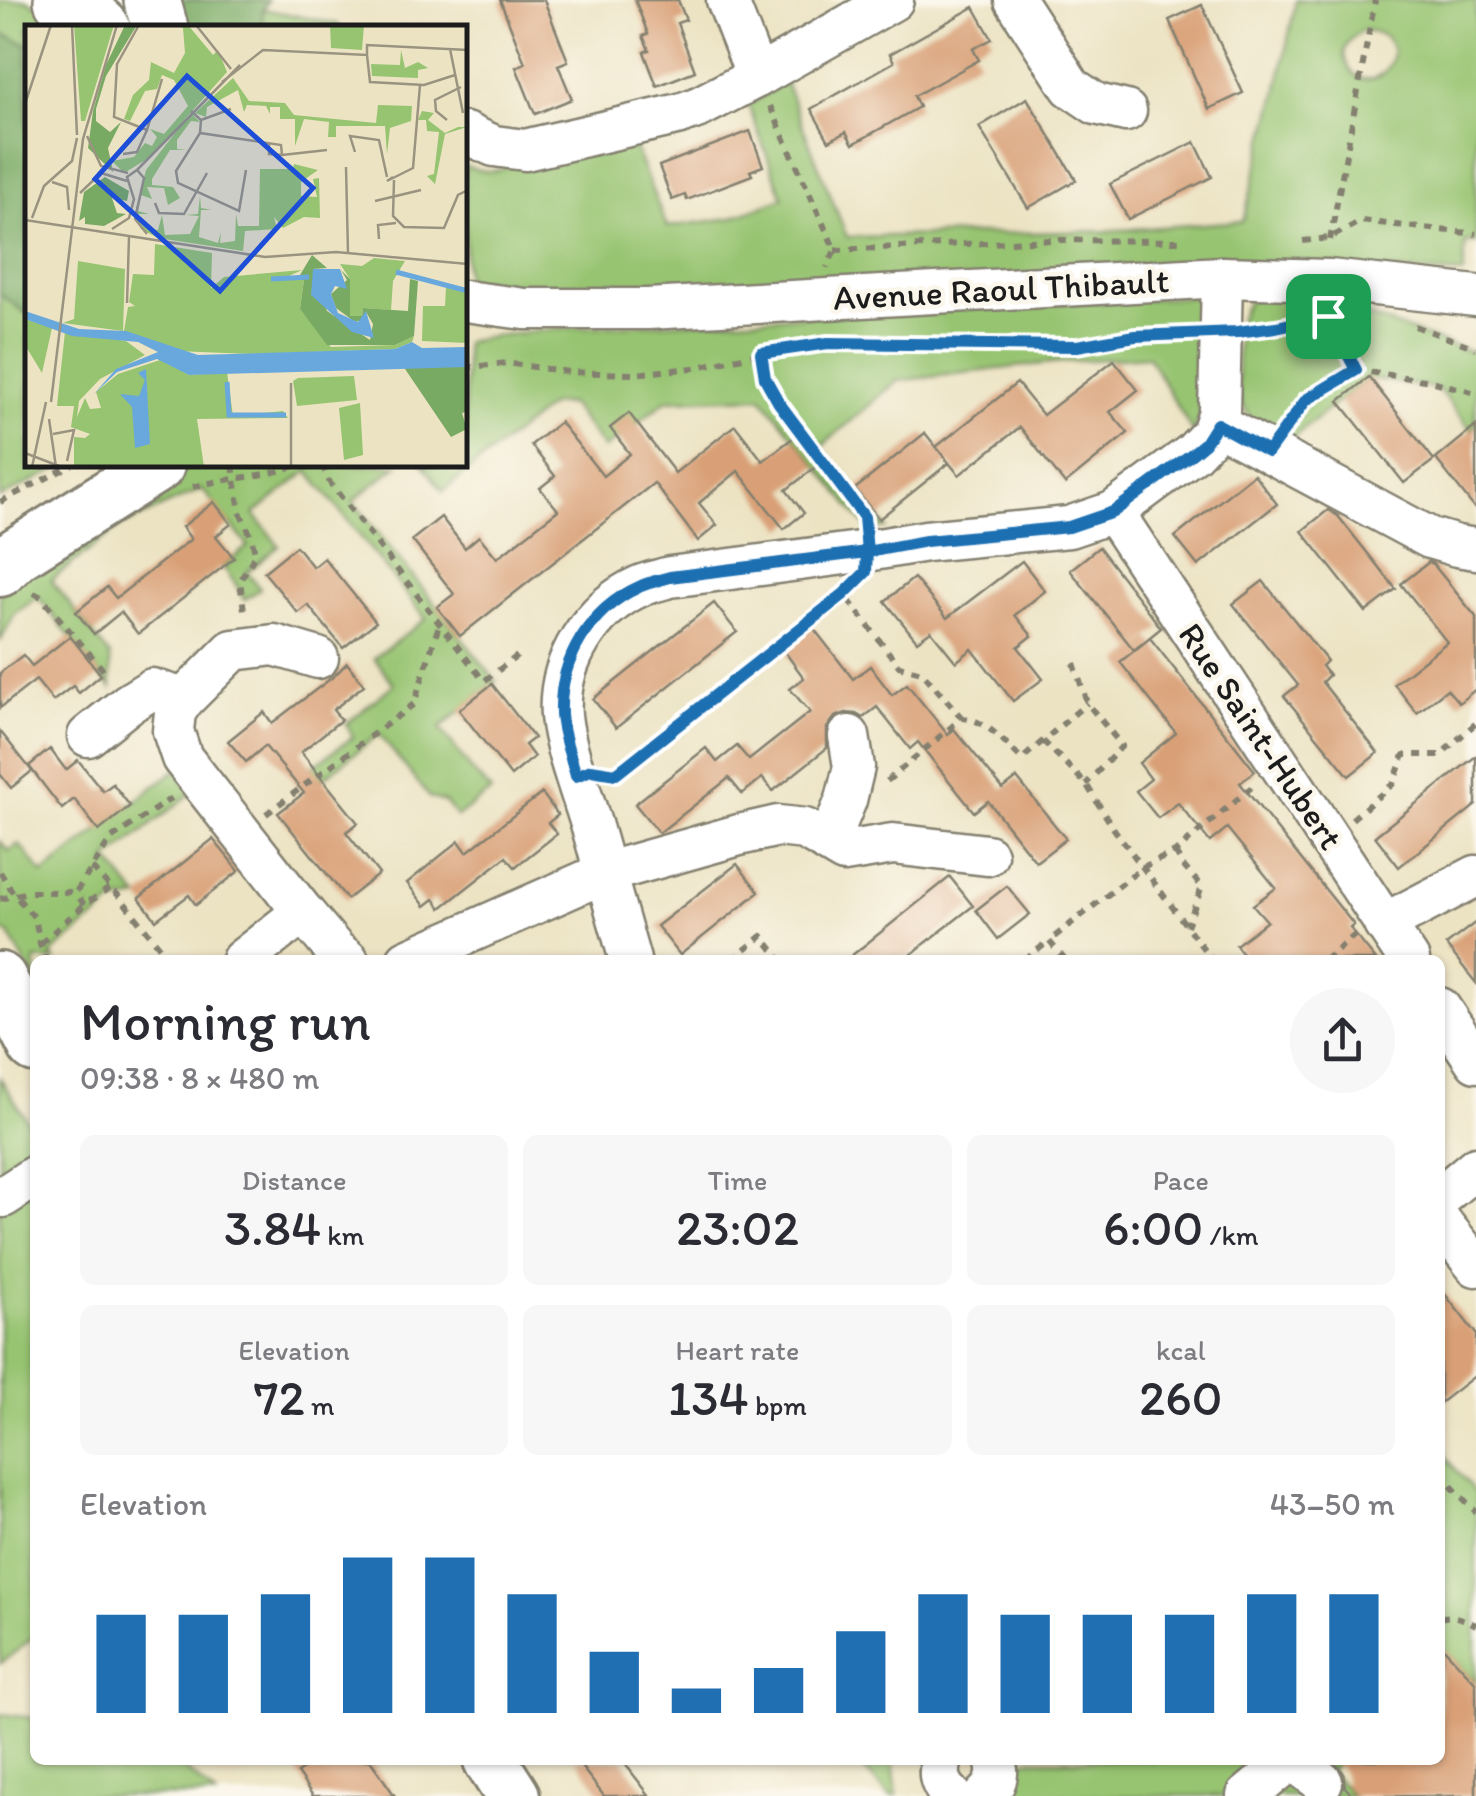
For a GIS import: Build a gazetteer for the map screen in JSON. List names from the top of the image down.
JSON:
{
  "streets": {
    "street": ["Avenue Raoul Thibault", "Rue Saint-Hubert"]
  },
  "page": {
    "heading": ["Morning run", "09:38 · 8 × 480 m"],
    "stats": [
      ["Distance", "3.84 km"],
      ["Time", "23:02"],
      ["Pace", "6:00 /km"],
      ["Elevation", "72 m"],
      ["Heart rate", "134 bpm"],
      ["kcal", "260"]
    ],
    "chart": ["Elevation", "43–50 m"]
  }
}
